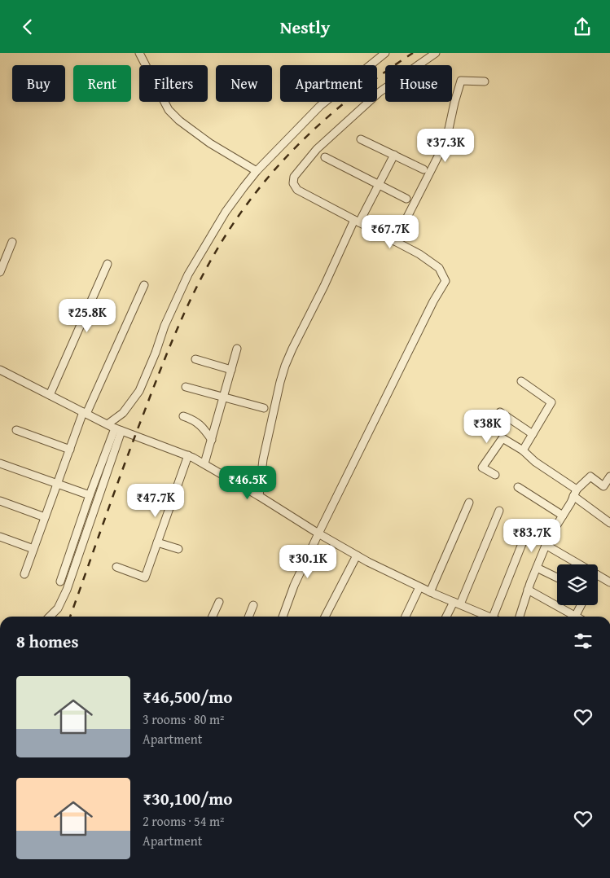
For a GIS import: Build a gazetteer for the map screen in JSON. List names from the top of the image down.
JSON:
{
  "page": {
    "header": "Nestly",
    "chip": [
      "Buy",
      "Rent",
      "Filters",
      "New",
      "Apartment",
      "House"
    ],
    "price": [
      "₹37.3K",
      "₹67.7K",
      "₹25.8K",
      "₹38K",
      "₹46.5K",
      "₹47.7K",
      "₹83.7K",
      "₹30.1K"
    ],
    "heading": "8 homes",
    "list": [
      {
        "name": "₹46,500/mo",
        "note": "3 rooms · 80 m² · Apartment"
      },
      {
        "name": "₹30,100/mo",
        "note": "2 rooms · 54 m² · Apartment"
      }
    ]
  }
}
